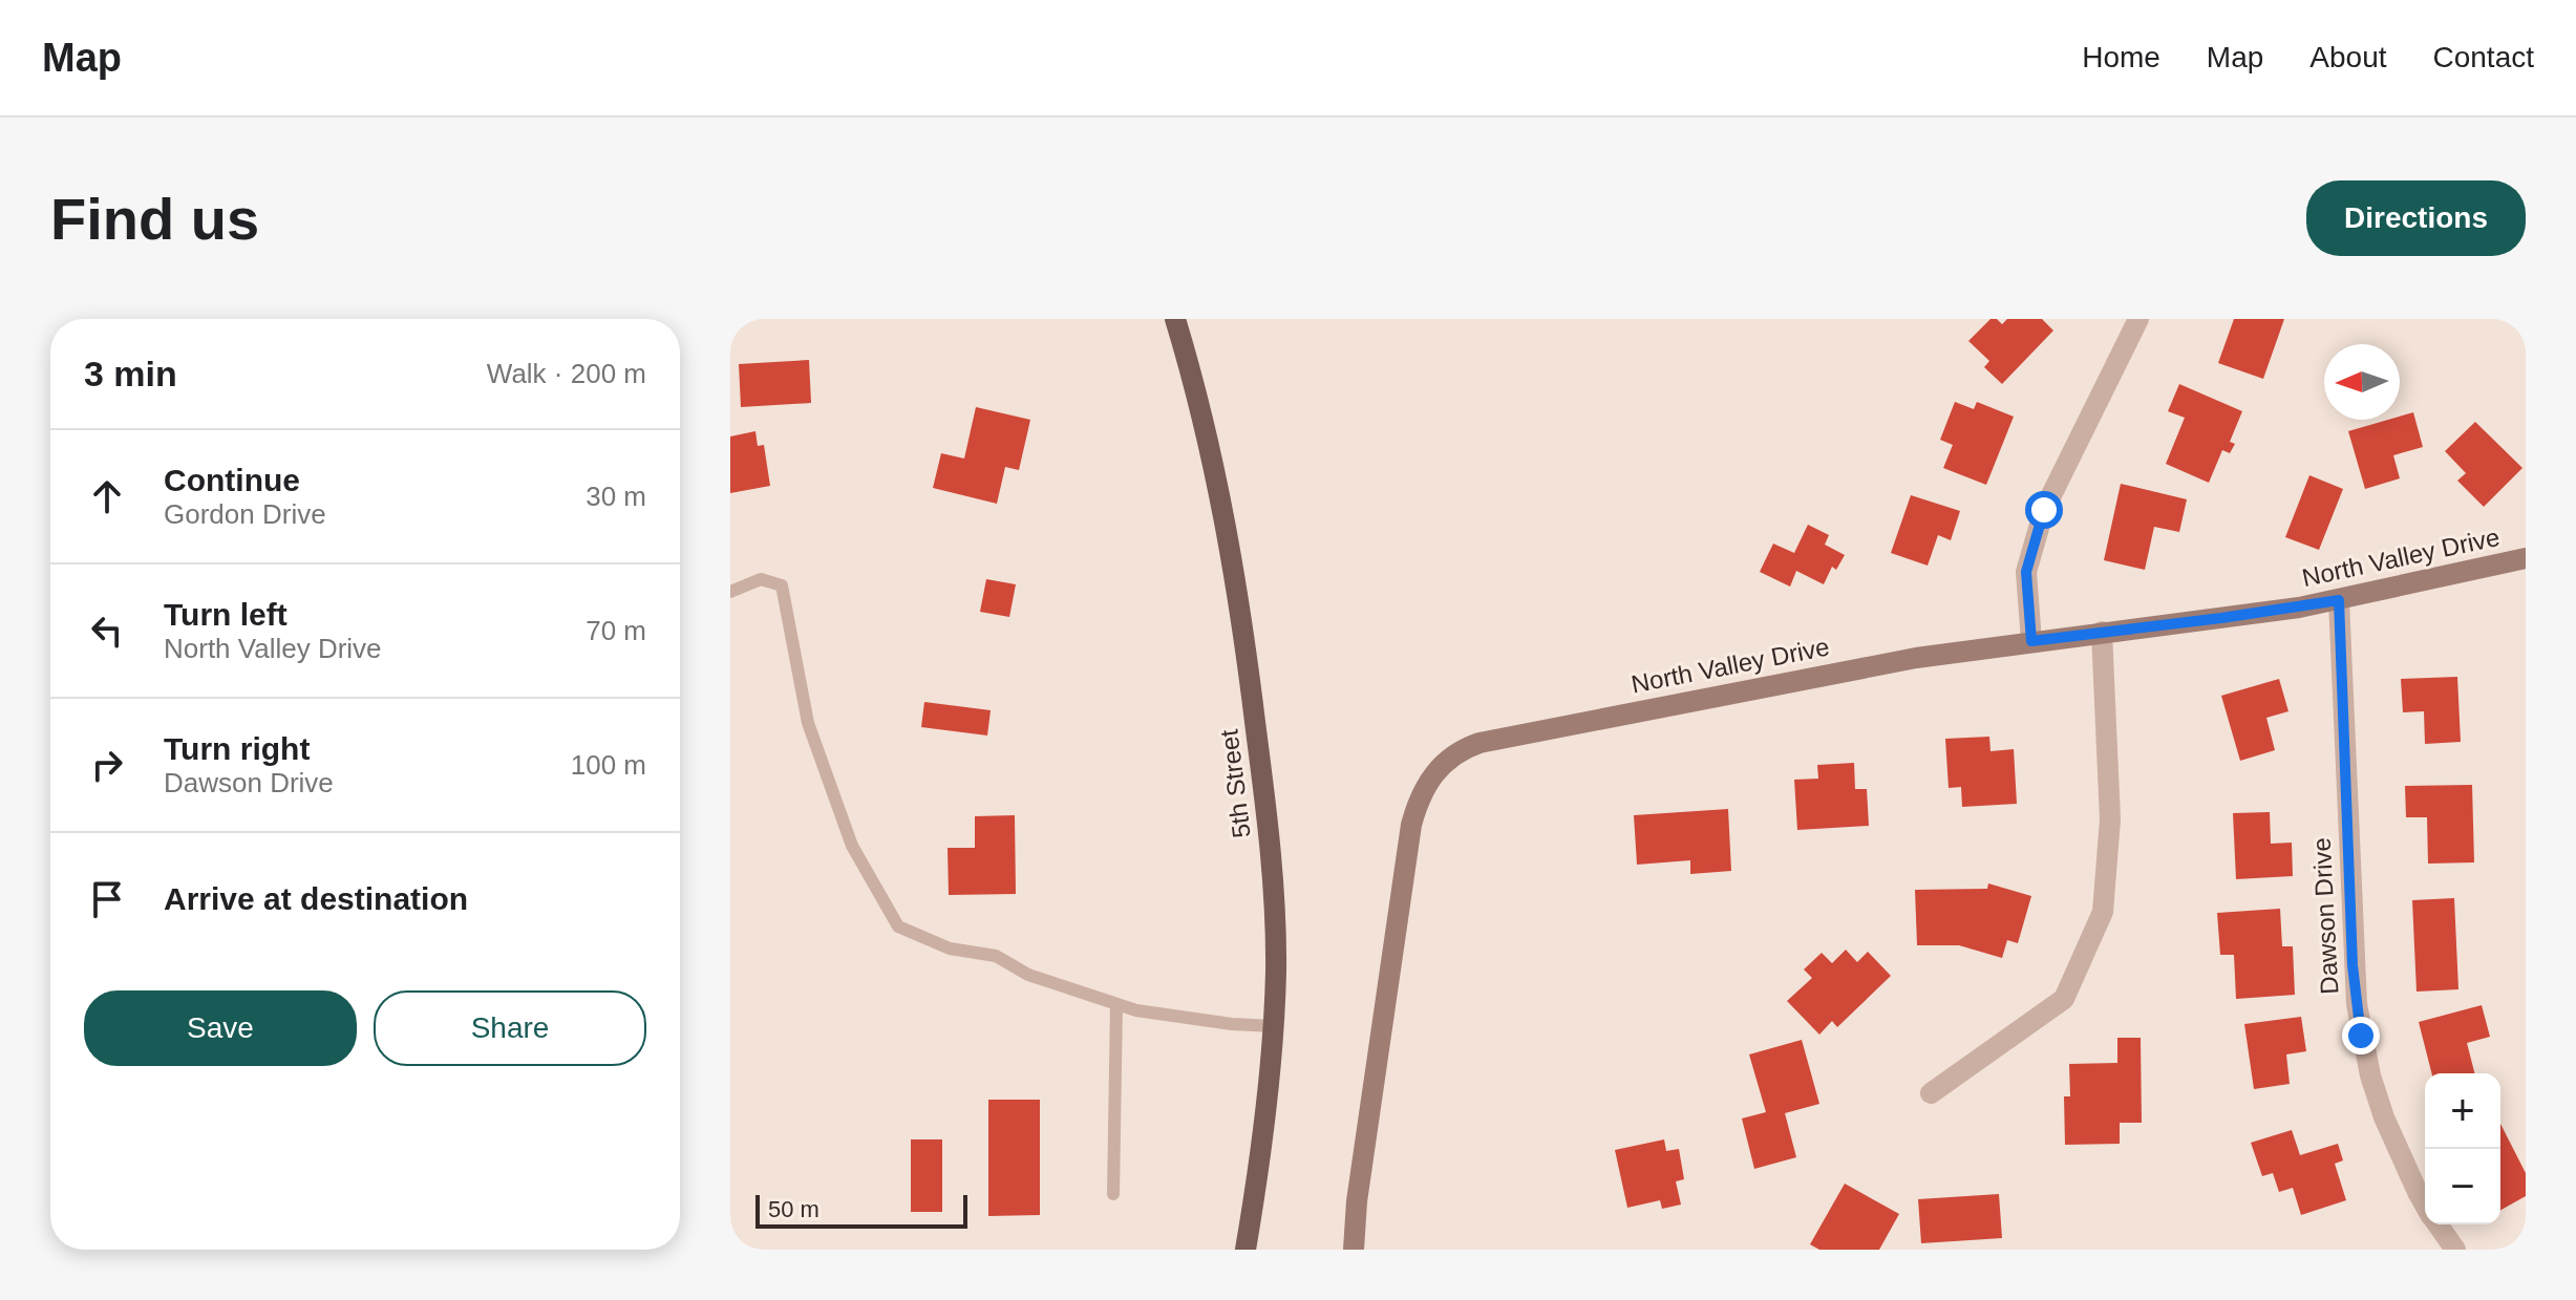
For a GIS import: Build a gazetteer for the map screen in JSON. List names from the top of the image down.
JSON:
{
  "streets": {
    "main road": ["5th Street"],
    "street": ["North Valley Drive", "Dawson Drive"]
  },
  "crossings": [
    ["North Valley Drive", "Dawson Drive"]
  ],
  "scale_bar": "50 m",
  "north": "left",
  "page": {
    "header": "Map",
    "nav": [
      "Home",
      "Map",
      "About",
      "Contact"
    ],
    "buttons": [
      "Directions",
      ["Save", "Share"]
    ],
    "title": "Find us",
    "heading": ["3 min", "Walk · 200 m"],
    "list": [
      ["Continue", "Gordon Drive", "30 m"],
      ["Turn left", "North Valley Drive", "70 m"],
      ["Turn right", "Dawson Drive", "100 m"],
      "Arrive at destination"
    ],
    "map_buttons": ["+", "−"],
    "scale": "50 m"
  }
}
